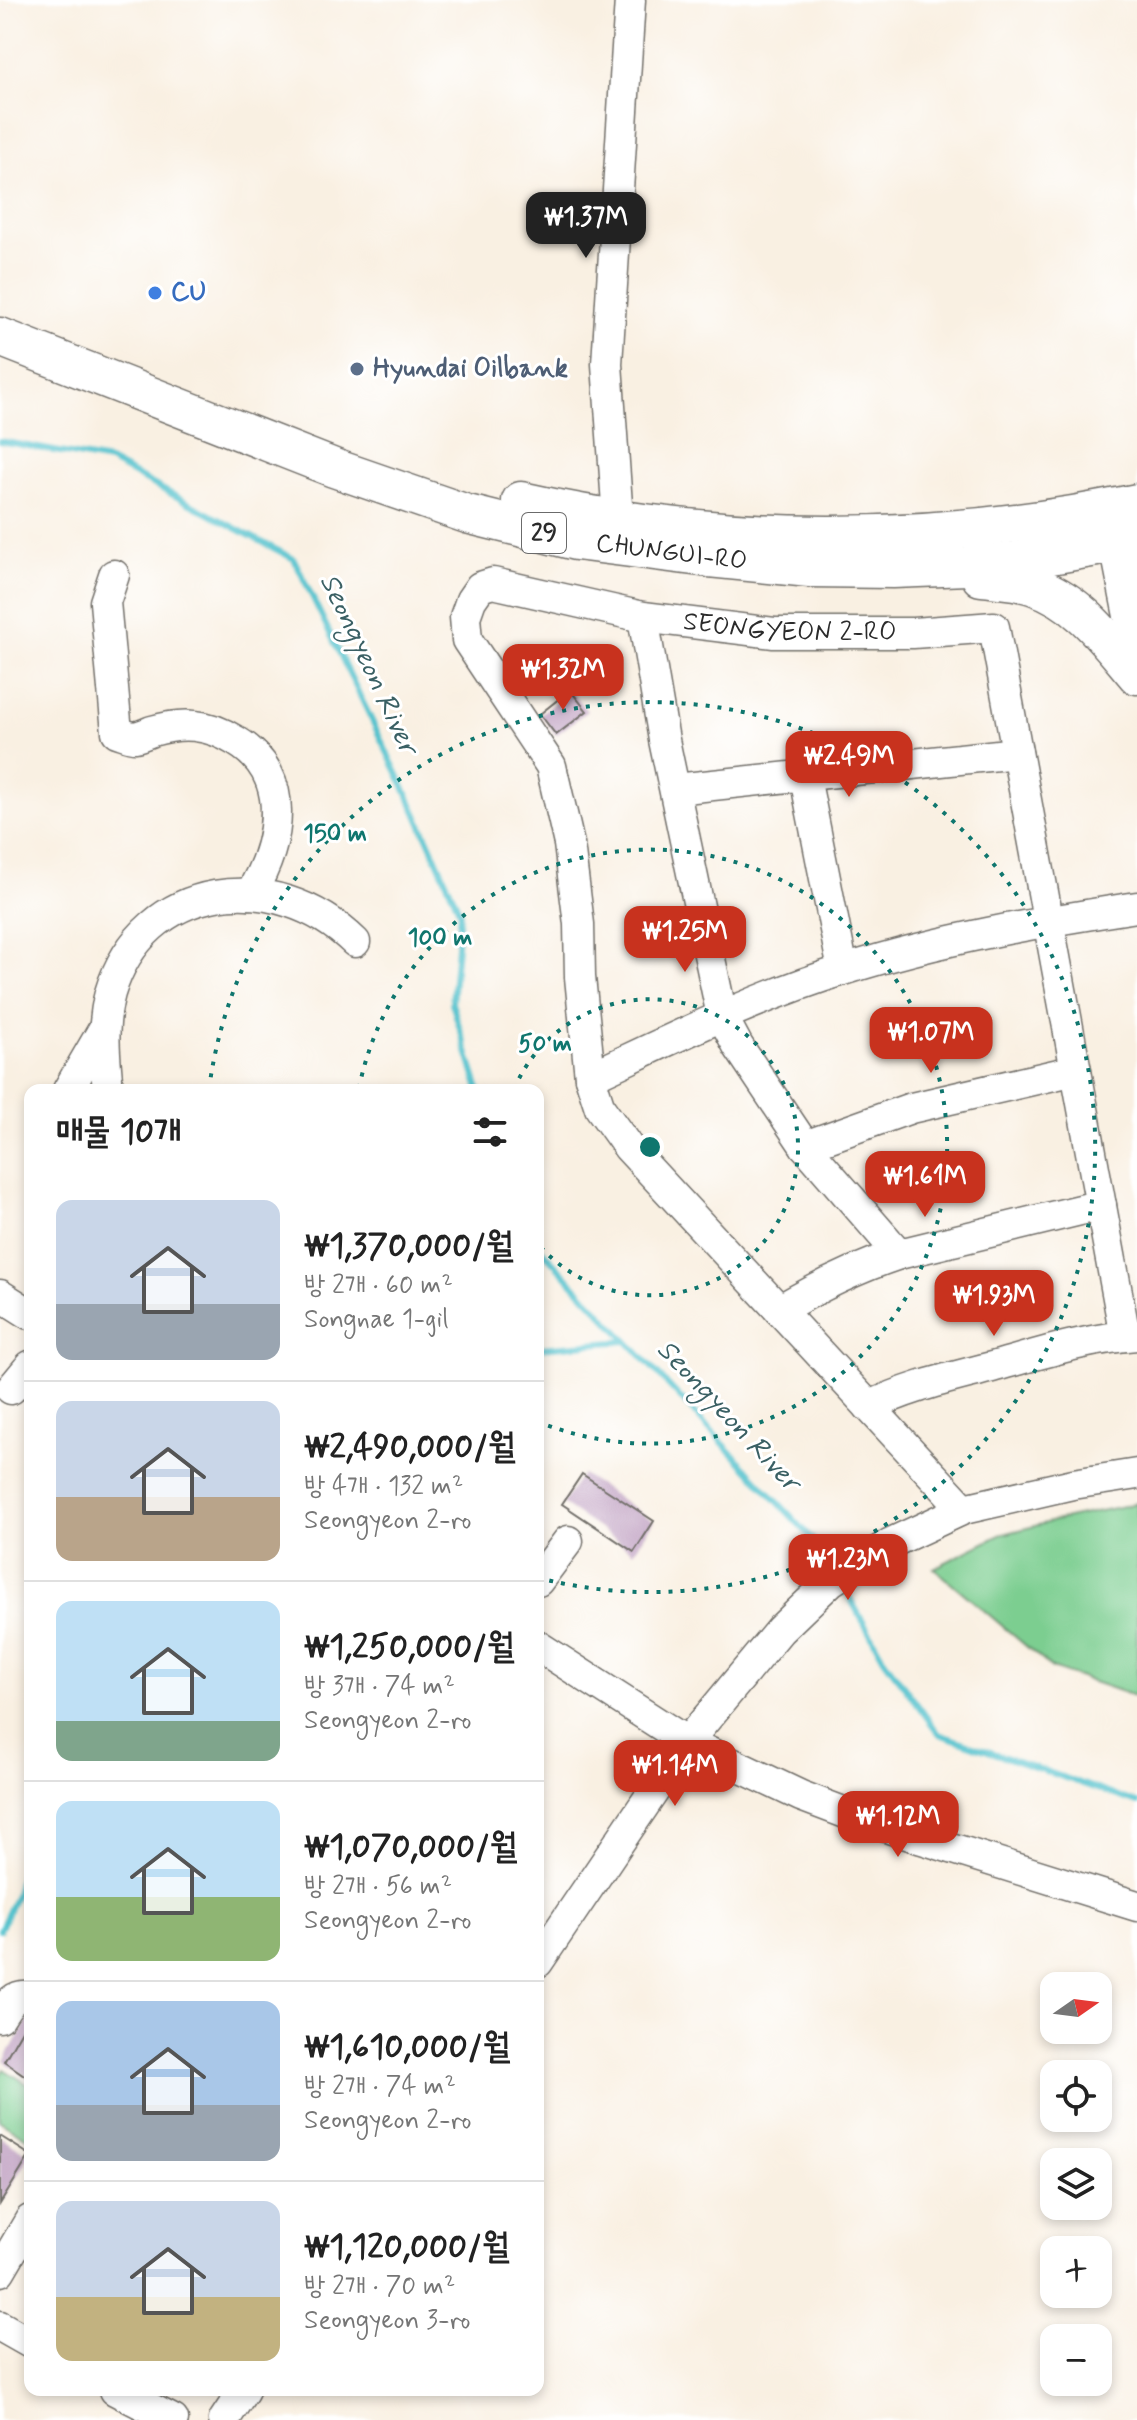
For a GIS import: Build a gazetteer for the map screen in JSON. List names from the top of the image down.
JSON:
{
  "streets": {
    "main road": ["29", "CHUNGUI-RO"],
    "street": ["SEONGYEON 2-RO"]
  },
  "water": ["Seongyeon River"],
  "places": ["CU", "Hyundai Oilbank"],
  "north": "right",
  "page": {
    "price": [
      "₩1.37M",
      "₩1.32M",
      "₩2.49M",
      "₩1.25M",
      "₩1.07M",
      "₩1.61M",
      "₩1.93M",
      "₩1.23M",
      "₩1.14M",
      "₩1.12M"
    ],
    "heading": "매물 10개",
    "list": [
      {
        "name": "₩1,370,000/월",
        "note": "방 2개 · 60 m² · Songnae 1-gil"
      },
      {
        "name": "₩2,490,000/월",
        "note": "방 4개 · 132 m² · Seongyeon 2-ro"
      },
      {
        "name": "₩1,250,000/월",
        "note": "방 3개 · 74 m² · Seongyeon 2-ro"
      },
      {
        "name": "₩1,070,000/월",
        "note": "방 2개 · 56 m² · Seongyeon 2-ro"
      },
      {
        "name": "₩1,610,000/월",
        "note": "방 2개 · 74 m² · Seongyeon 2-ro"
      },
      {
        "name": "₩1,120,000/월",
        "note": "방 2개 · 70 m² · Seongyeon 3-ro"
      }
    ],
    "map_buttons": ["+", "−"]
  },
  "rings": ["150 m", "100 m", "50 m"]
}
